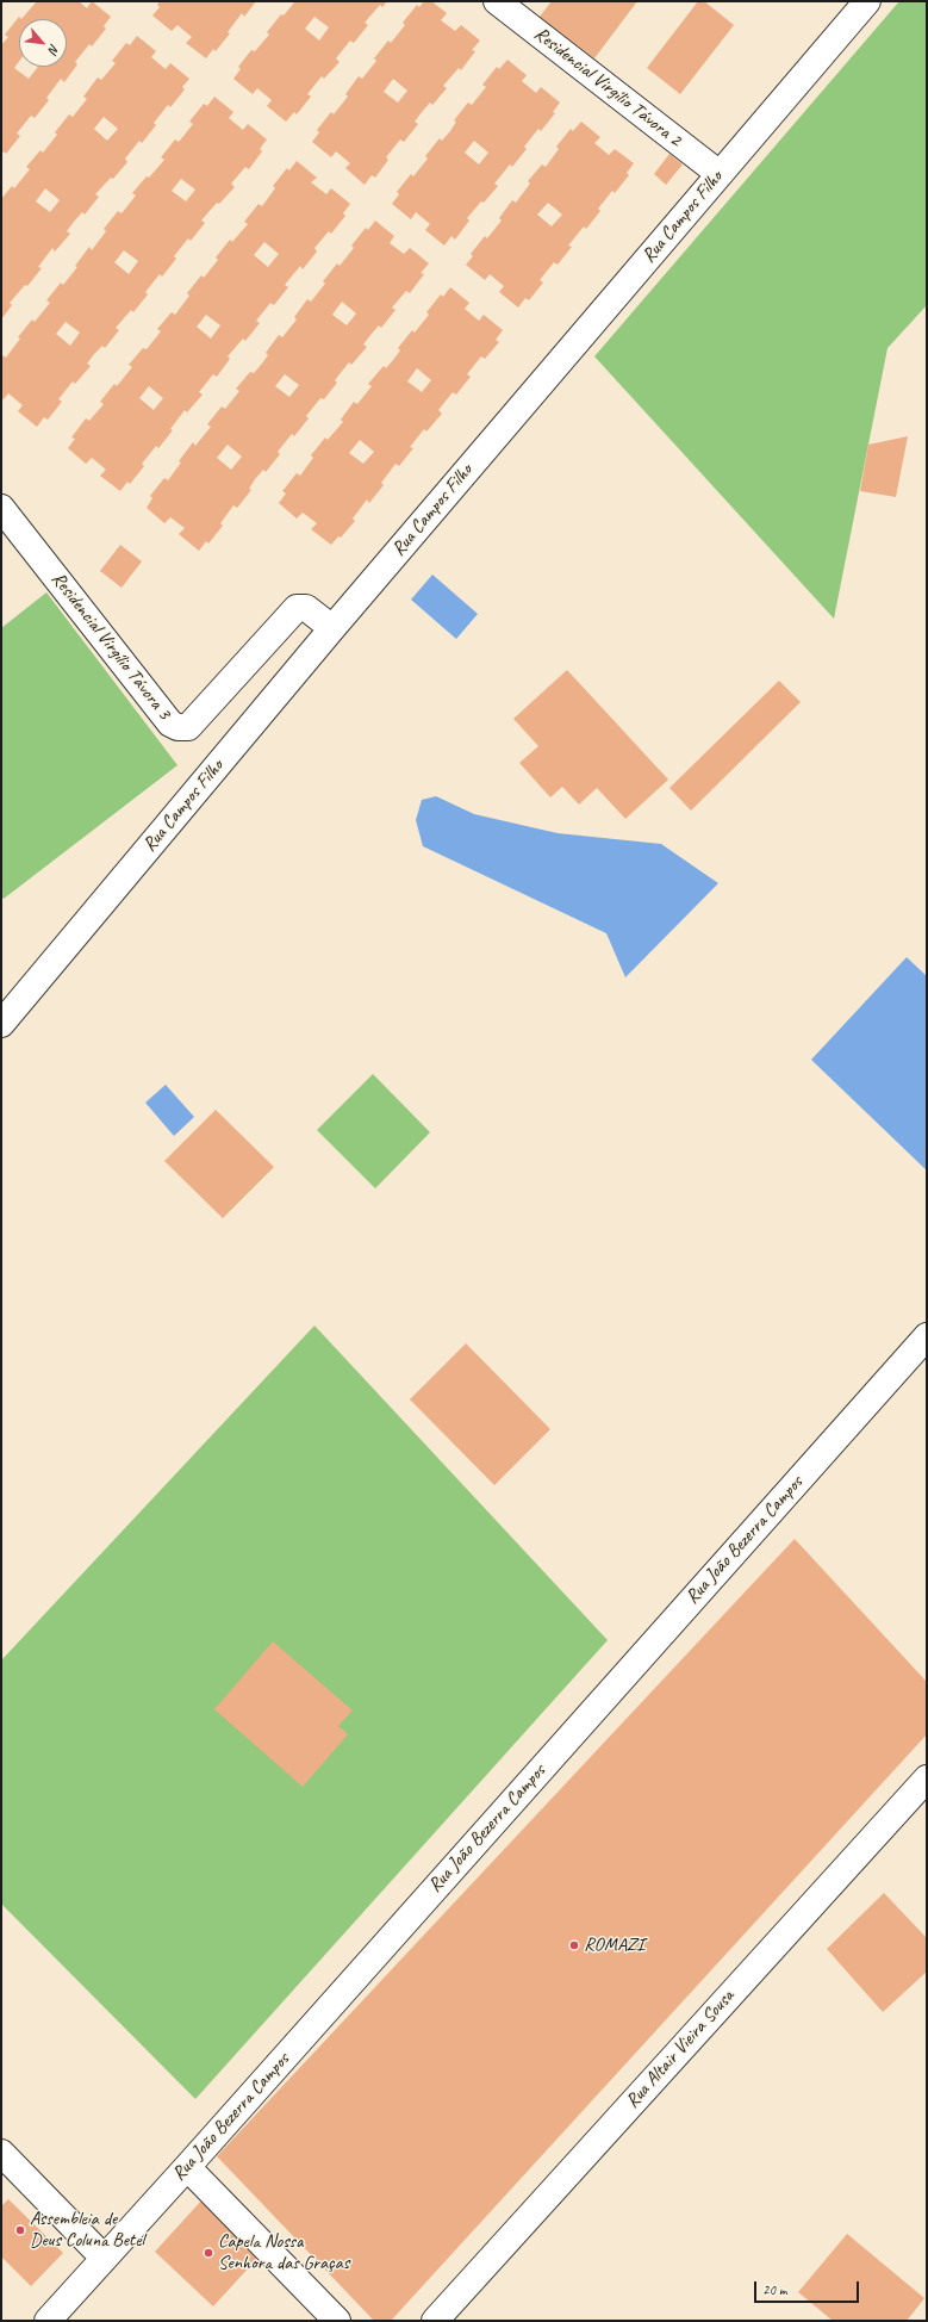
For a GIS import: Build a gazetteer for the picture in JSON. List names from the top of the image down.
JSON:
{
  "streets": {
    "street": [
      "Residencial Virgílio Távora 2",
      "Rua Campos Filho",
      "Residencial Virgílio Távora 3",
      "Rua João Bezerra Campos",
      "Rua Altair Vieira Sousa"
    ]
  },
  "crossings": [
    ["Residencial Virgílio Távora 2", "Rua Campos Filho"],
    ["Rua Campos Filho", "Residencial Virgílio Távora 3"]
  ],
  "places": ["ROMAZI", "Assembleia de Deus Coluna Betel", "Capela Nossa Senhora das Graças"],
  "scale_bar": "20 m",
  "north": "bottom right"
}
